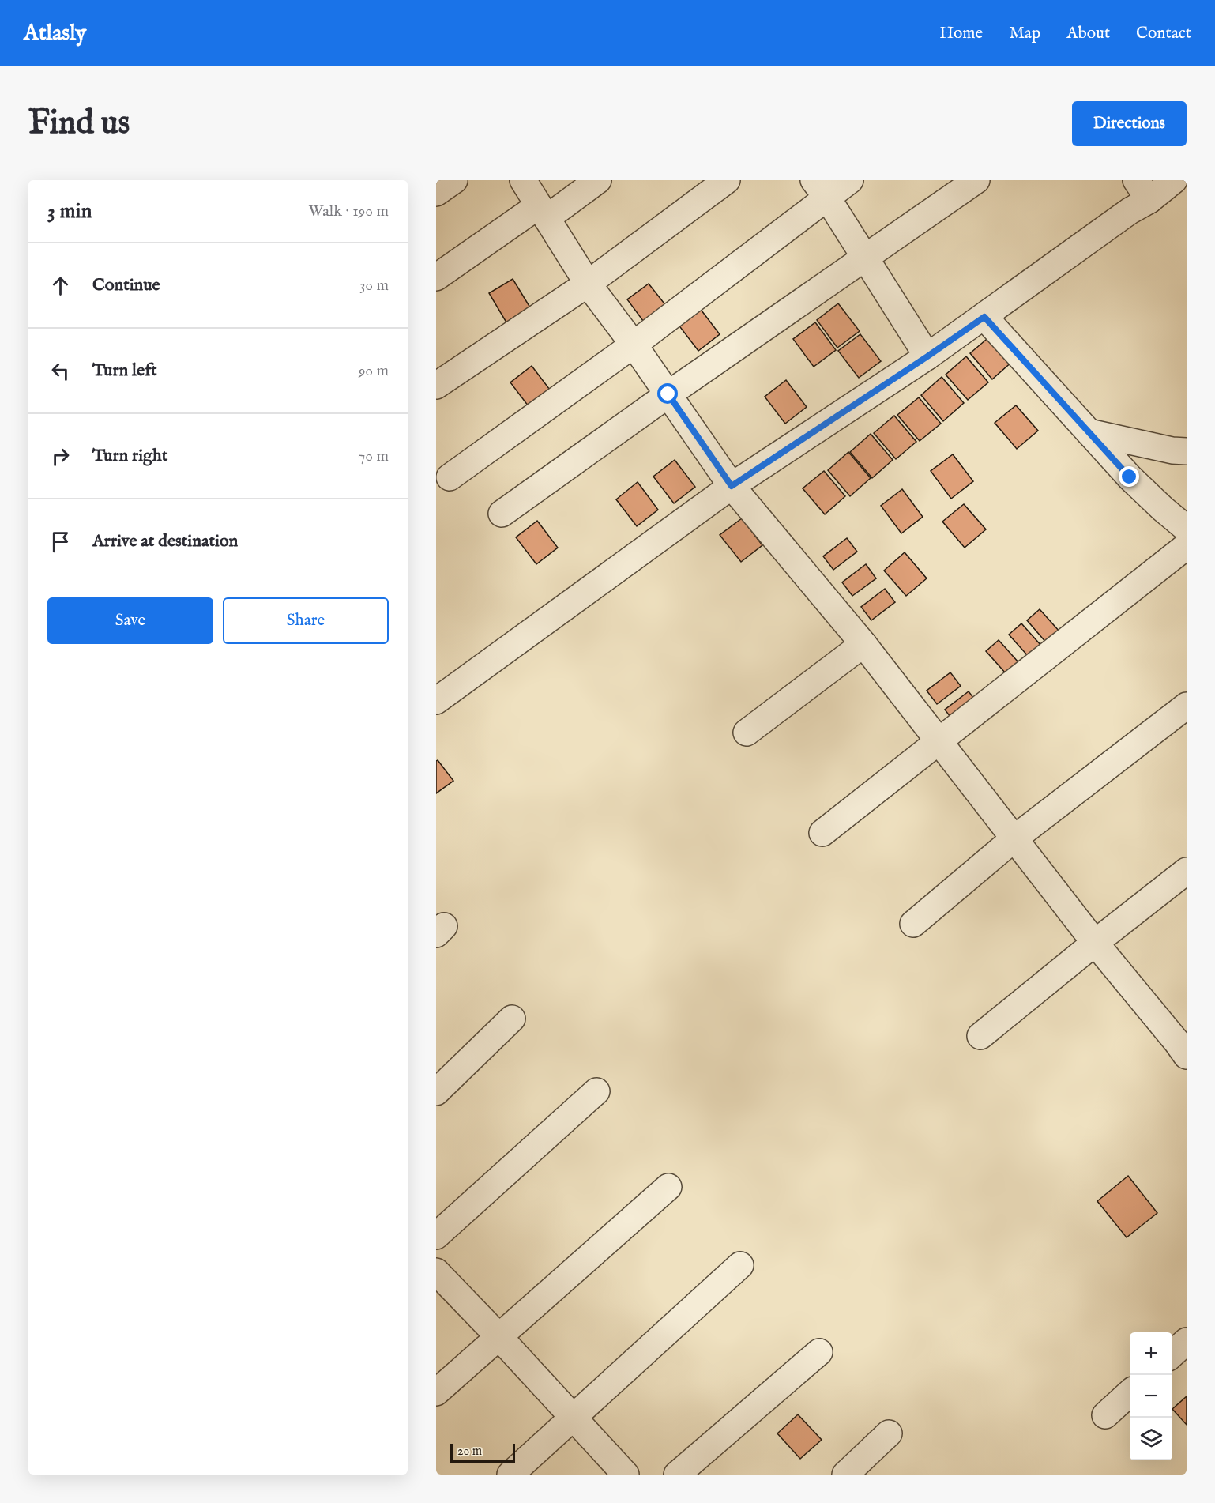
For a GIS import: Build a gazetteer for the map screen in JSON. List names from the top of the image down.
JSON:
{
  "scale_bar": "20 m",
  "page": {
    "header": "Atlasly",
    "nav": [
      "Home",
      "Map",
      "About",
      "Contact"
    ],
    "buttons": [
      "Directions",
      ["Save", "Share"]
    ],
    "title": "Find us",
    "heading": ["3 min", "Walk · 190 m"],
    "list": [
      ["Continue", "30 m"],
      ["Turn left", "90 m"],
      ["Turn right", "70 m"],
      "Arrive at destination"
    ],
    "map_buttons": ["+", "−"],
    "scale": "20 m"
  }
}
